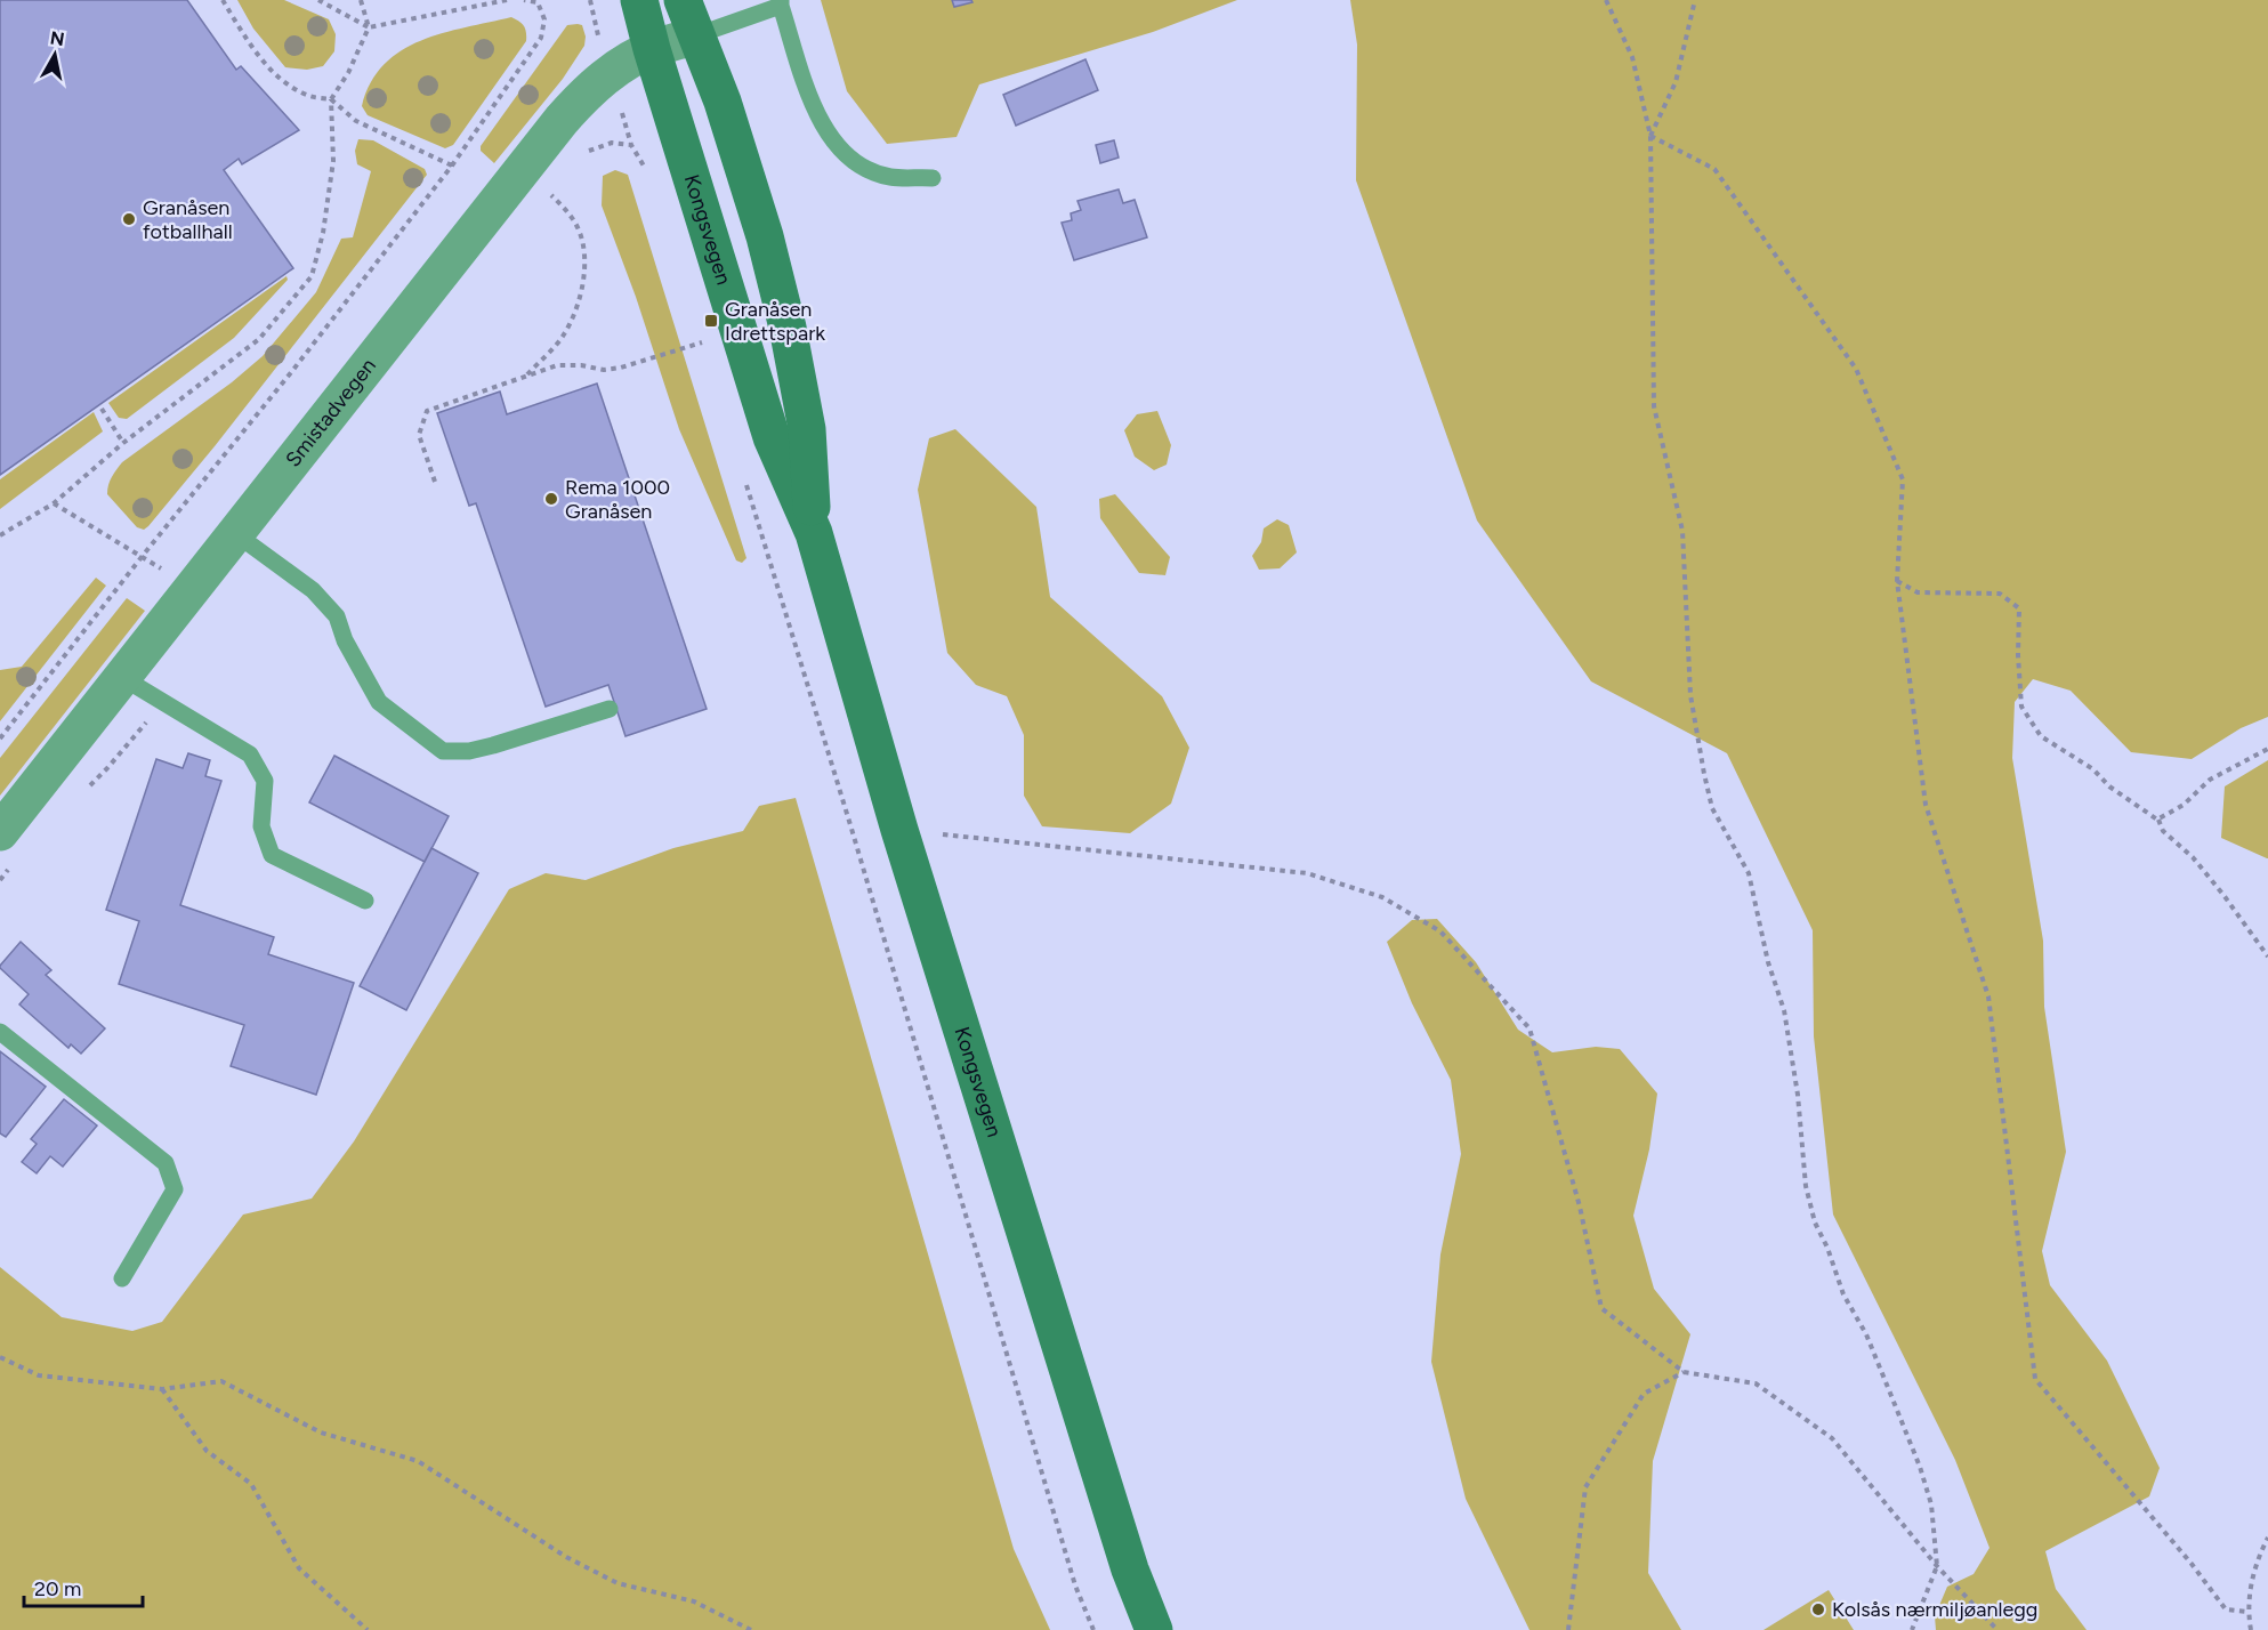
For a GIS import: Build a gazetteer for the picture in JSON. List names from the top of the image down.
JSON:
{
  "streets": {
    "main road": ["Kongsvegen"],
    "street": ["Smistadvegen"]
  },
  "crossings": [
    ["Kongsvegen", "Smistadvegen"]
  ],
  "places": {
    "other": ["Granåsen fotballhall", "Rema 1000 Granåsen", "Kolsås nærmiljøanlegg"],
    "transit": ["Granåsen Idrettspark"]
  },
  "scale_bar": "20 m",
  "north": "top"
}
